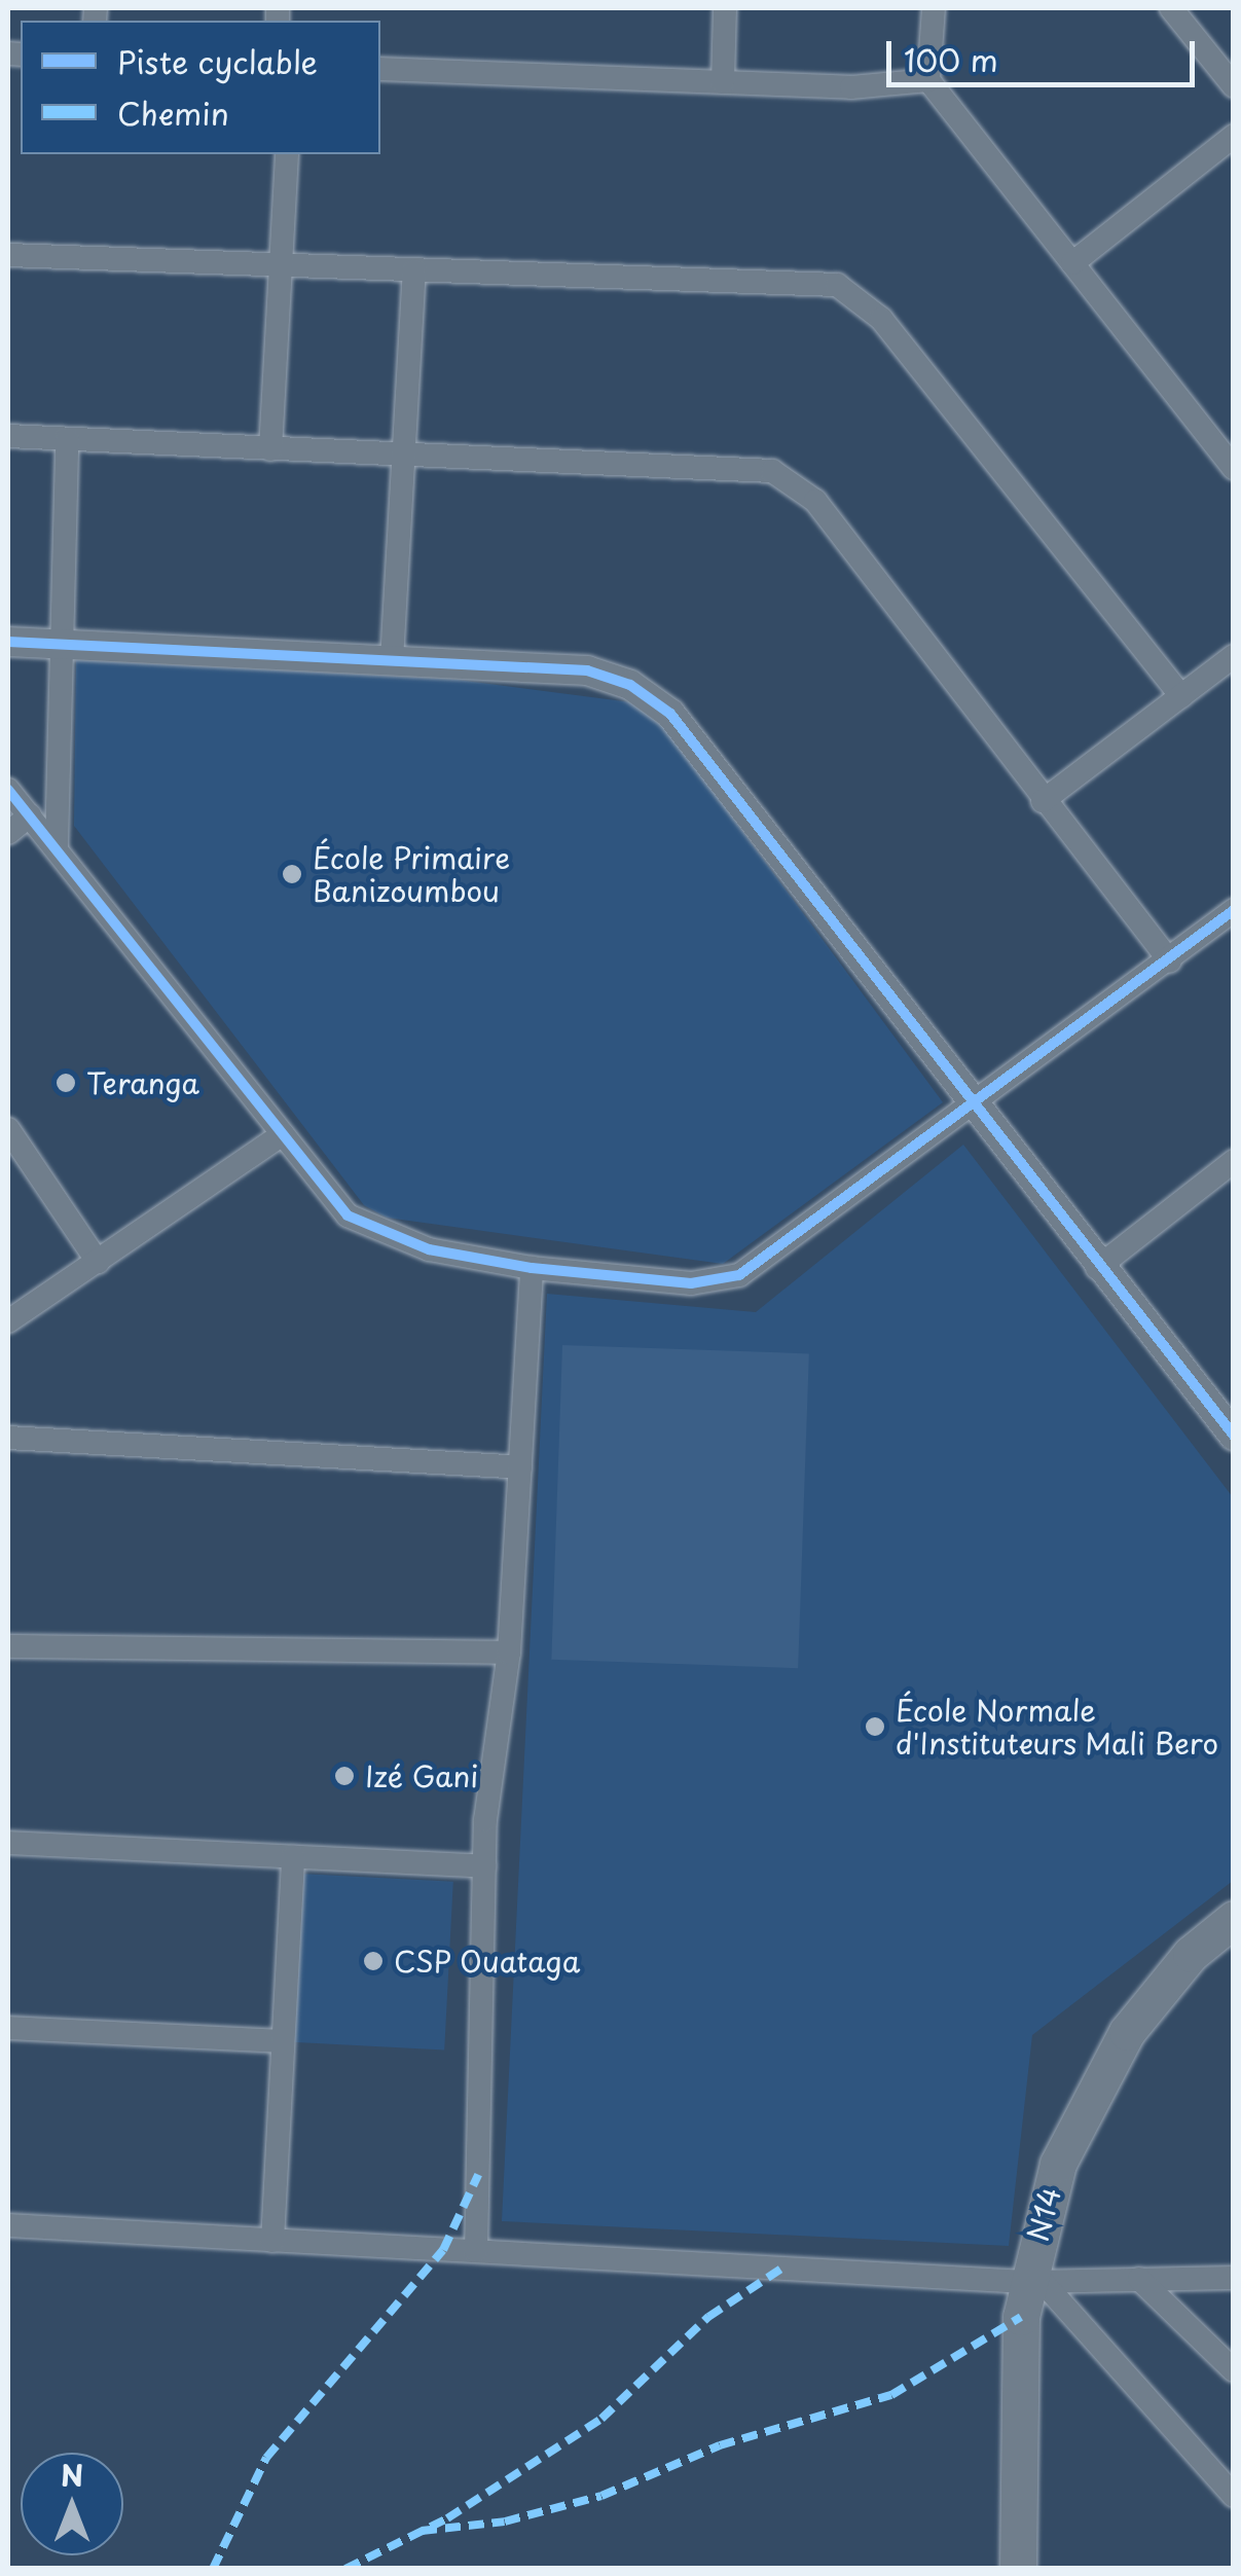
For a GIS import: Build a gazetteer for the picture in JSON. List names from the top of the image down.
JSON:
{
  "streets": {
    "main road": ["N14"]
  },
  "places": [
    "École Primaire Banizoumbou",
    "Teranga",
    "École Normale d'Instituteurs Mali Bero",
    "Izé Gani",
    "CSP Ouataga"
  ],
  "legend": ["Piste cyclable", "Chemin"],
  "scale_bar": "100 m",
  "north": "top"
}
